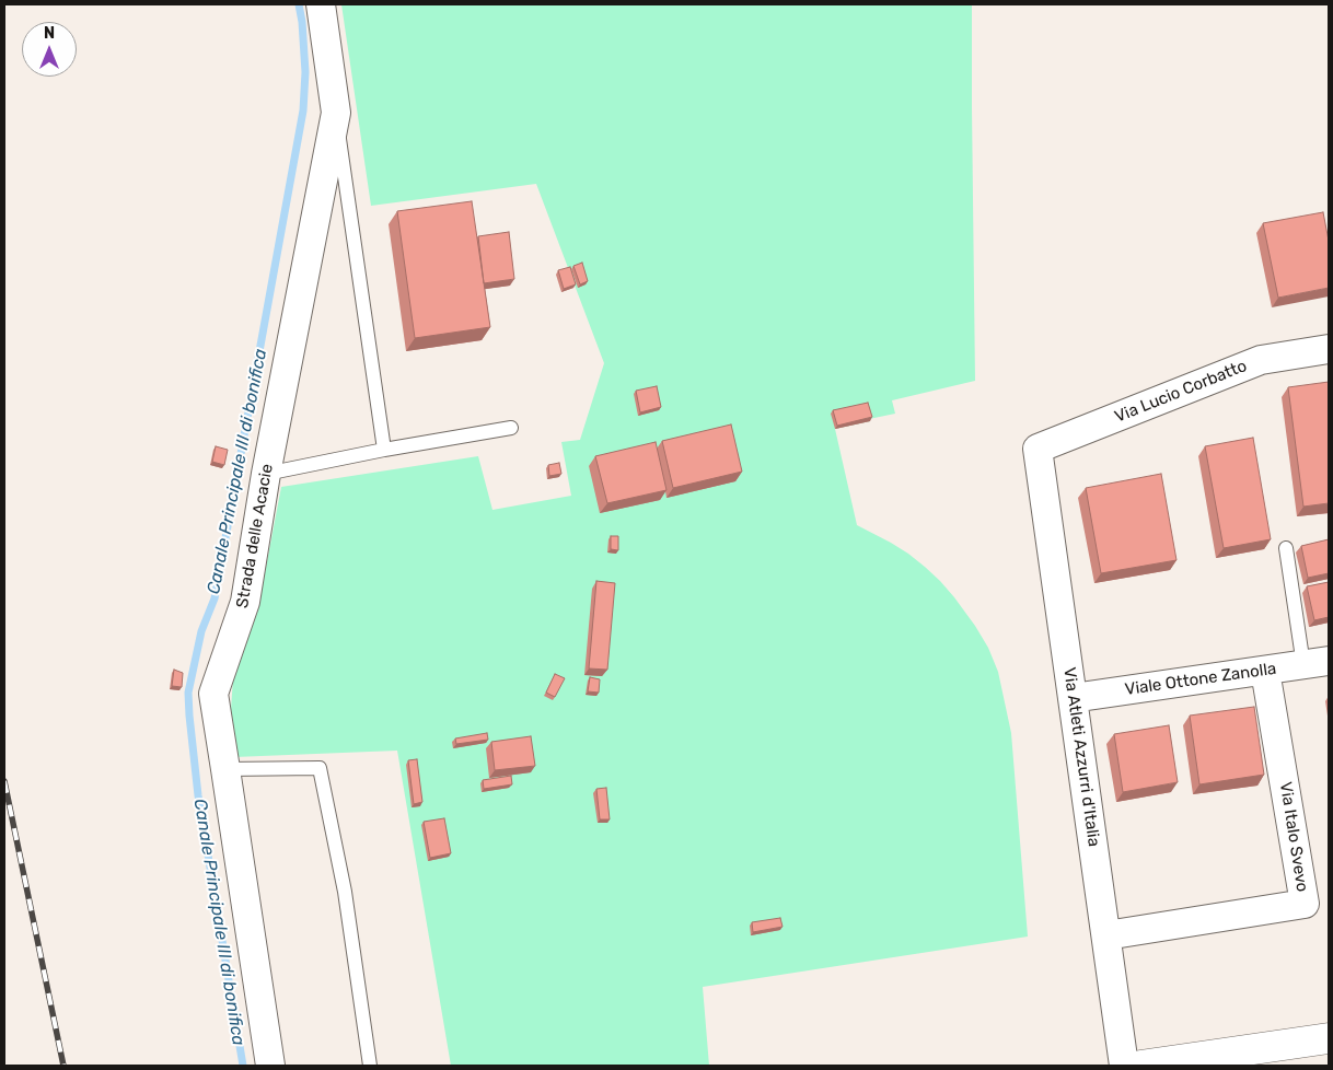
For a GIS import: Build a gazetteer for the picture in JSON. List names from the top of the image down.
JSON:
{
  "streets": {
    "street": [
      "Via Lucio Corbatto",
      "Strada delle Acacie",
      "Viale Ottone Zanolla",
      "Via Atleti Azzurri d'Italia",
      "Via Italo Svevo"
    ]
  },
  "crossings": [
    ["Via Lucio Corbatto", "Via Atleti Azzurri d'Italia"],
    ["Viale Ottone Zanolla", "Via Atleti Azzurri d'Italia"],
    ["Viale Ottone Zanolla", "Via Italo Svevo"],
    ["Via Atleti Azzurri d'Italia", "Via Italo Svevo"]
  ],
  "water": ["Canale Principale III di bonifica"],
  "north": "top"
}
